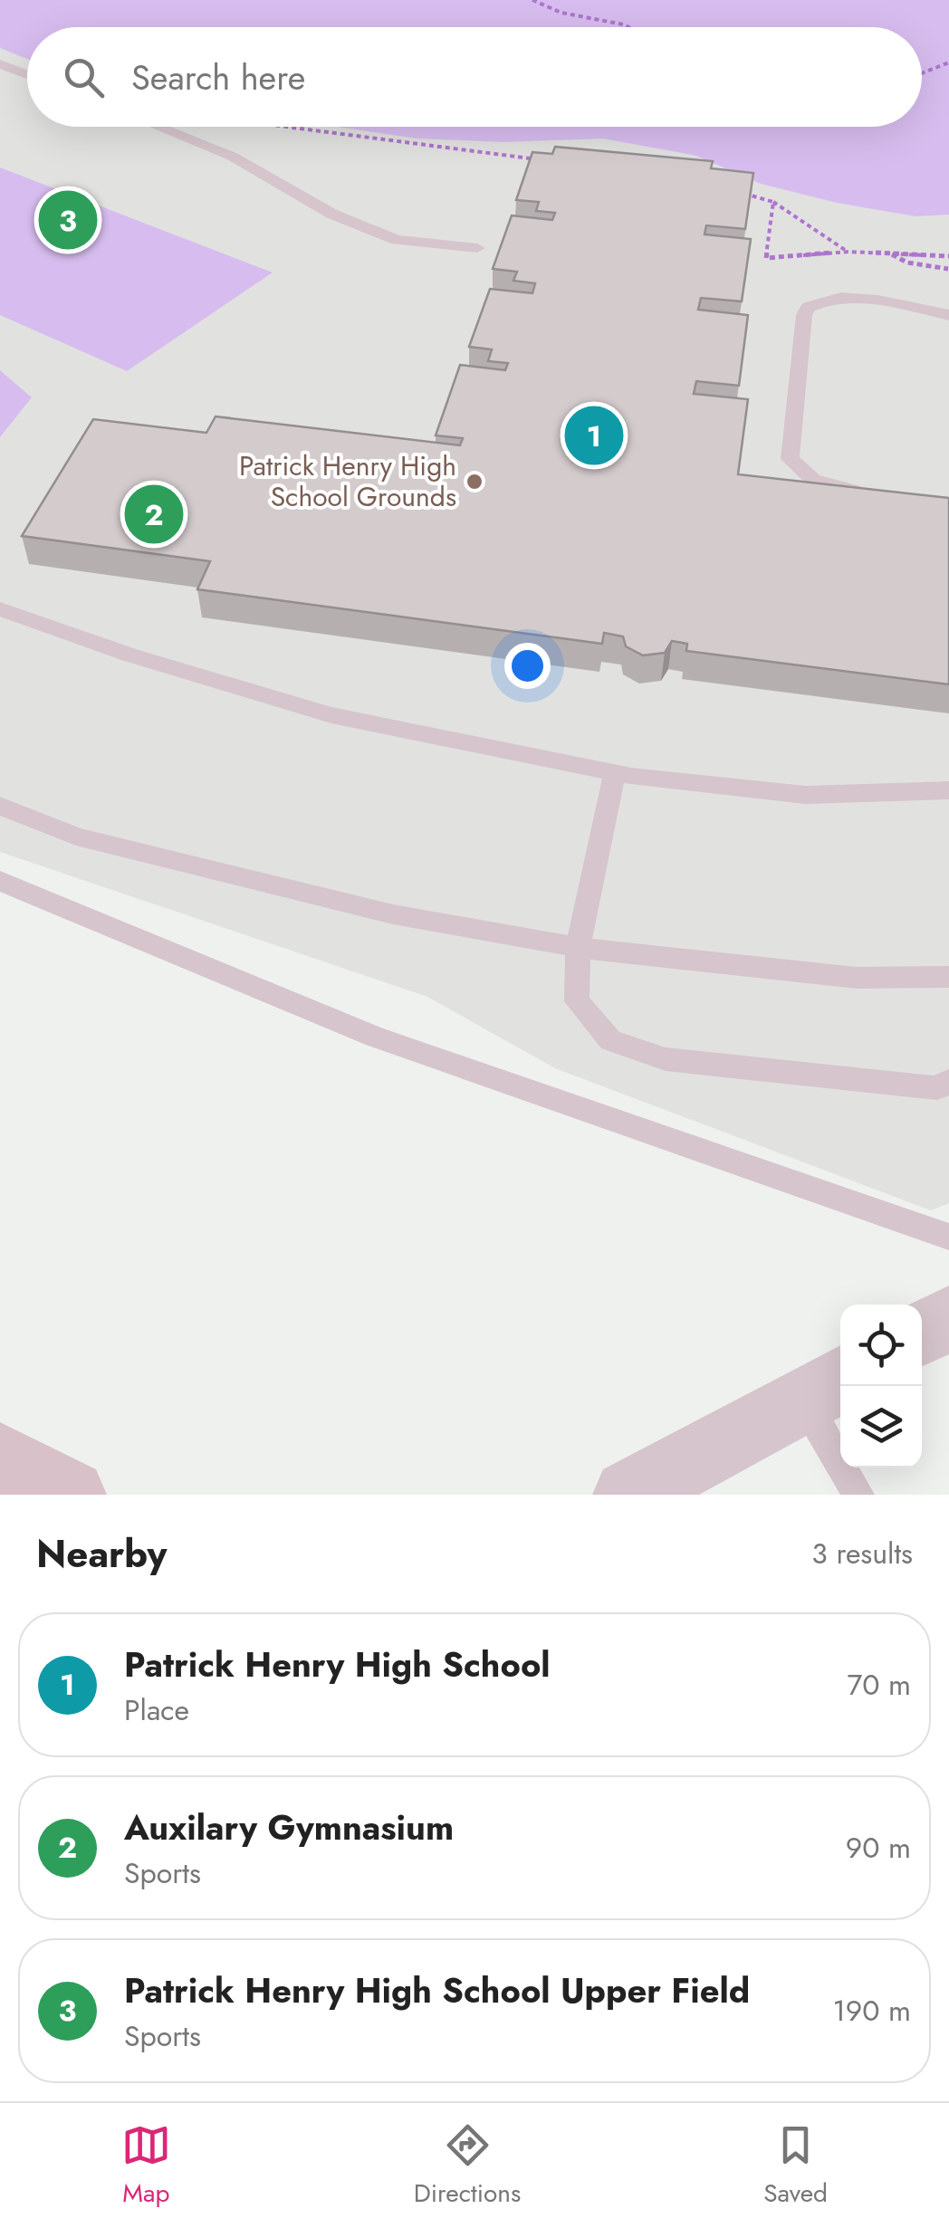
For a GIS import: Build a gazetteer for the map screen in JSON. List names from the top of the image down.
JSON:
{
  "places": ["Patrick Henry High School Grounds"],
  "page": {
    "search": "Search here",
    "pins": ["3", "1", "2"],
    "heading": ["Nearby", "3 results"],
    "list": [
      {
        "mark": "1",
        "name": "Patrick Henry High School",
        "note": "Place",
        "value": "70 m"
      },
      {
        "mark": "2",
        "name": "Auxilary Gymnasium",
        "note": "Sports",
        "value": "90 m"
      },
      {
        "mark": "3",
        "name": "Patrick Henry High School Upper Field",
        "note": "Sports",
        "value": "190 m"
      }
    ],
    "nav": ["Map", "Directions", "Saved"]
  }
}
